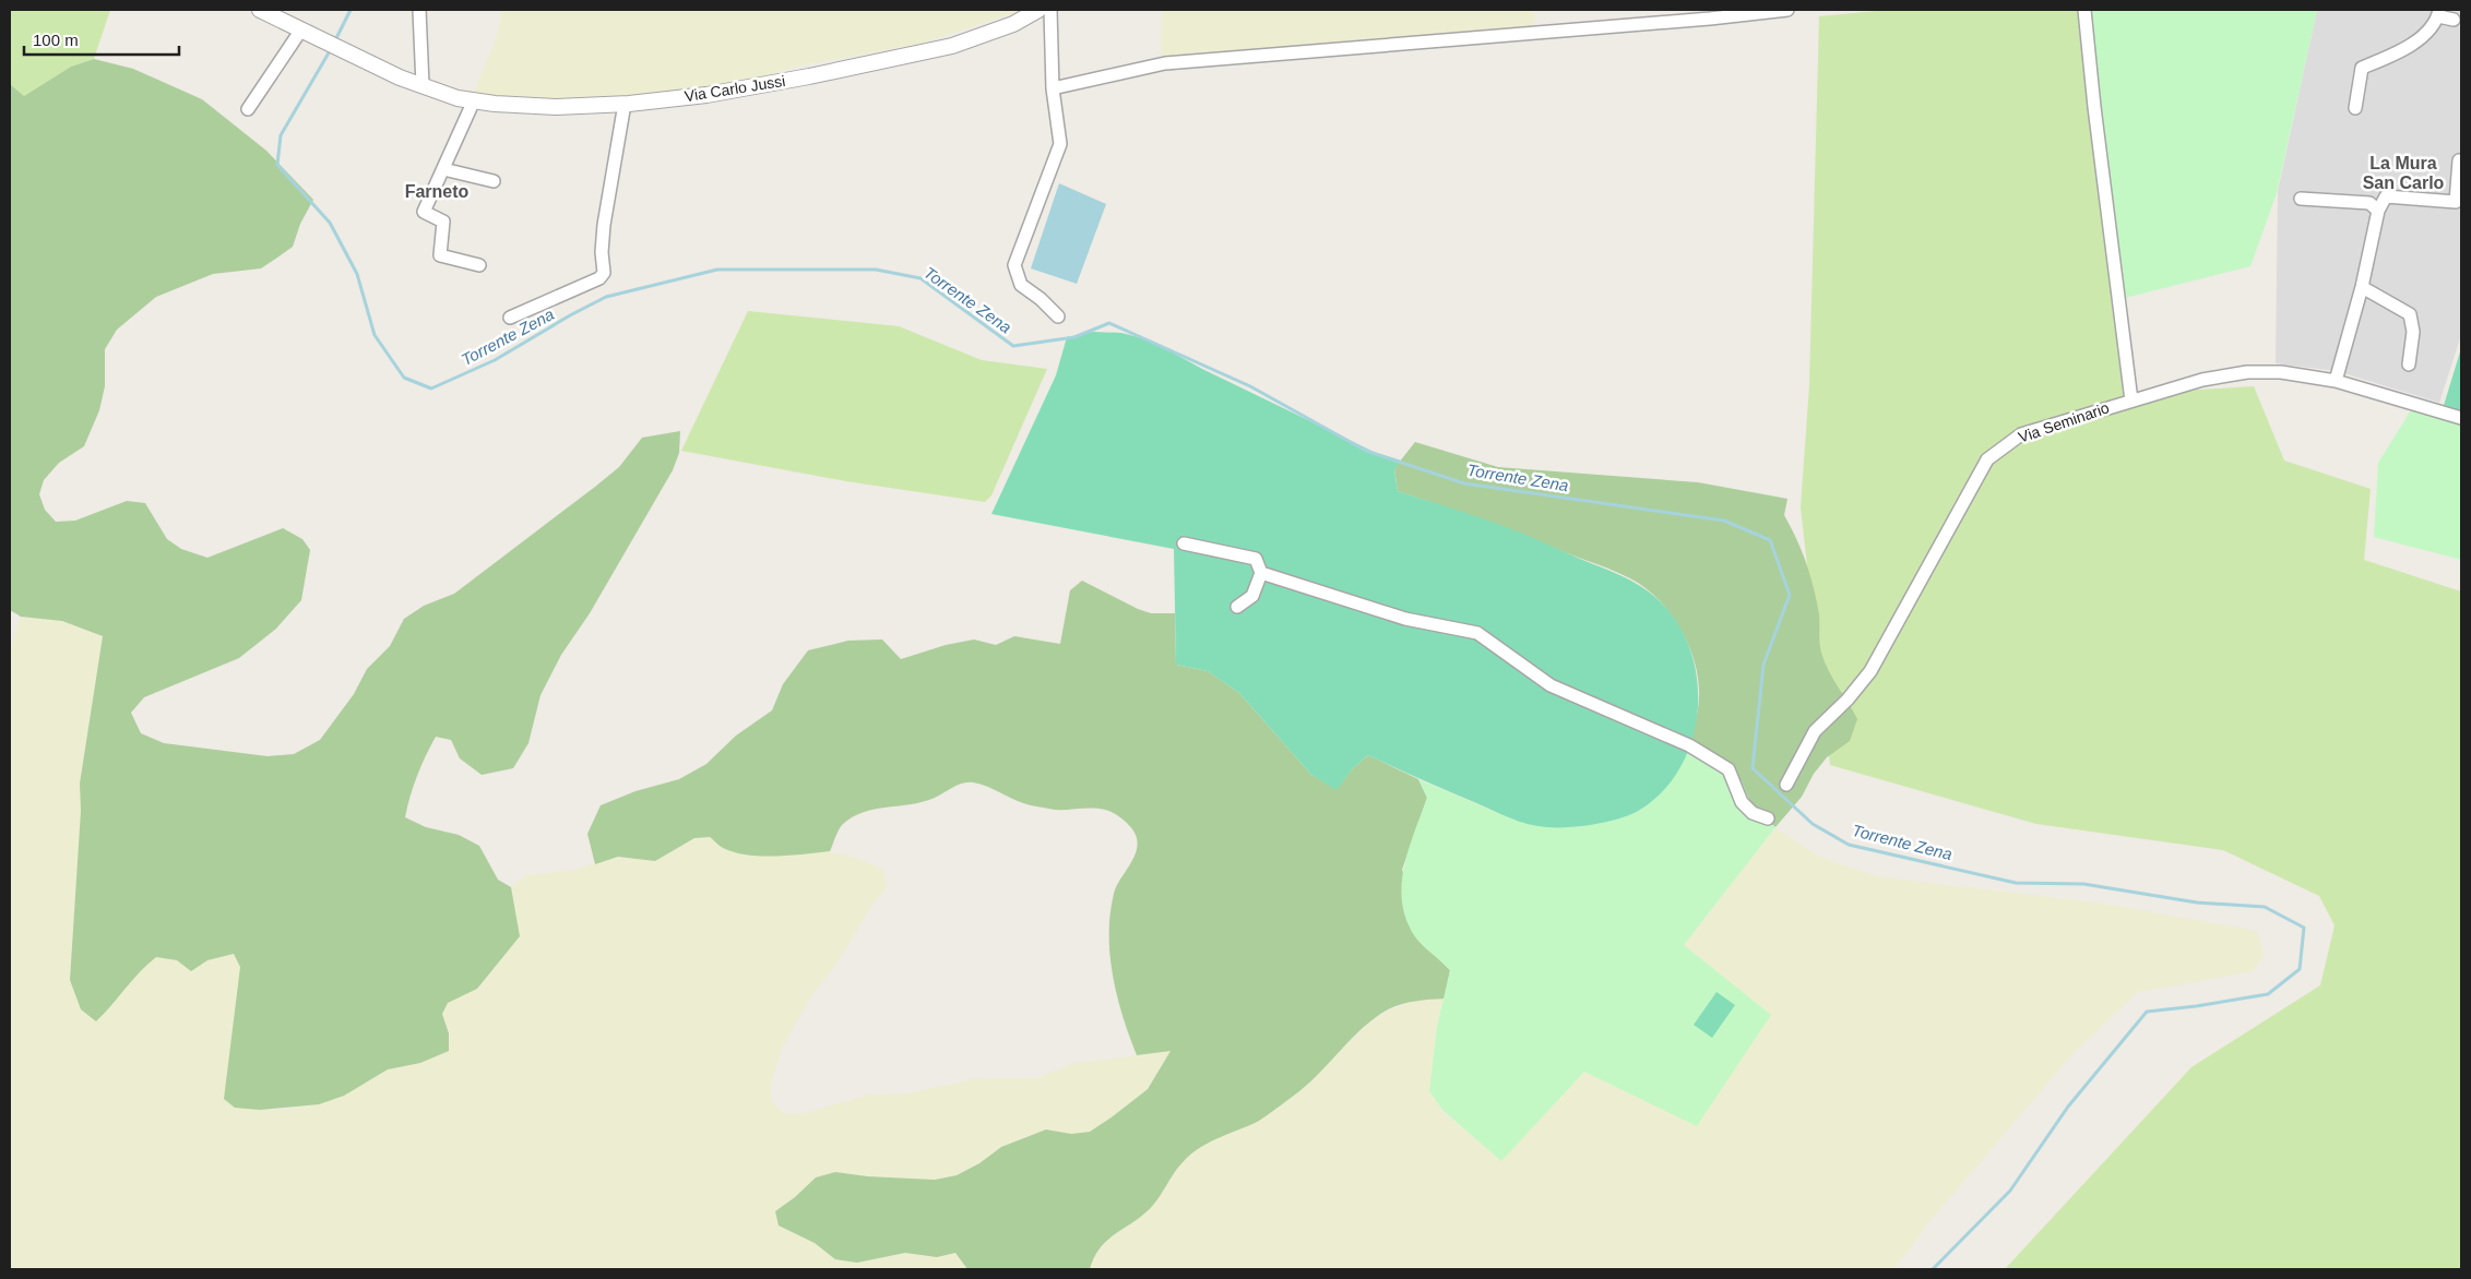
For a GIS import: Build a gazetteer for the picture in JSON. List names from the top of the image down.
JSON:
{
  "streets": {
    "street": ["Via Carlo Jussi", "Via Seminario"]
  },
  "districts": ["La Mura San Carlo", "Farneto"],
  "water": ["Torrente Zena"],
  "scale_bar": "100 m"
}
